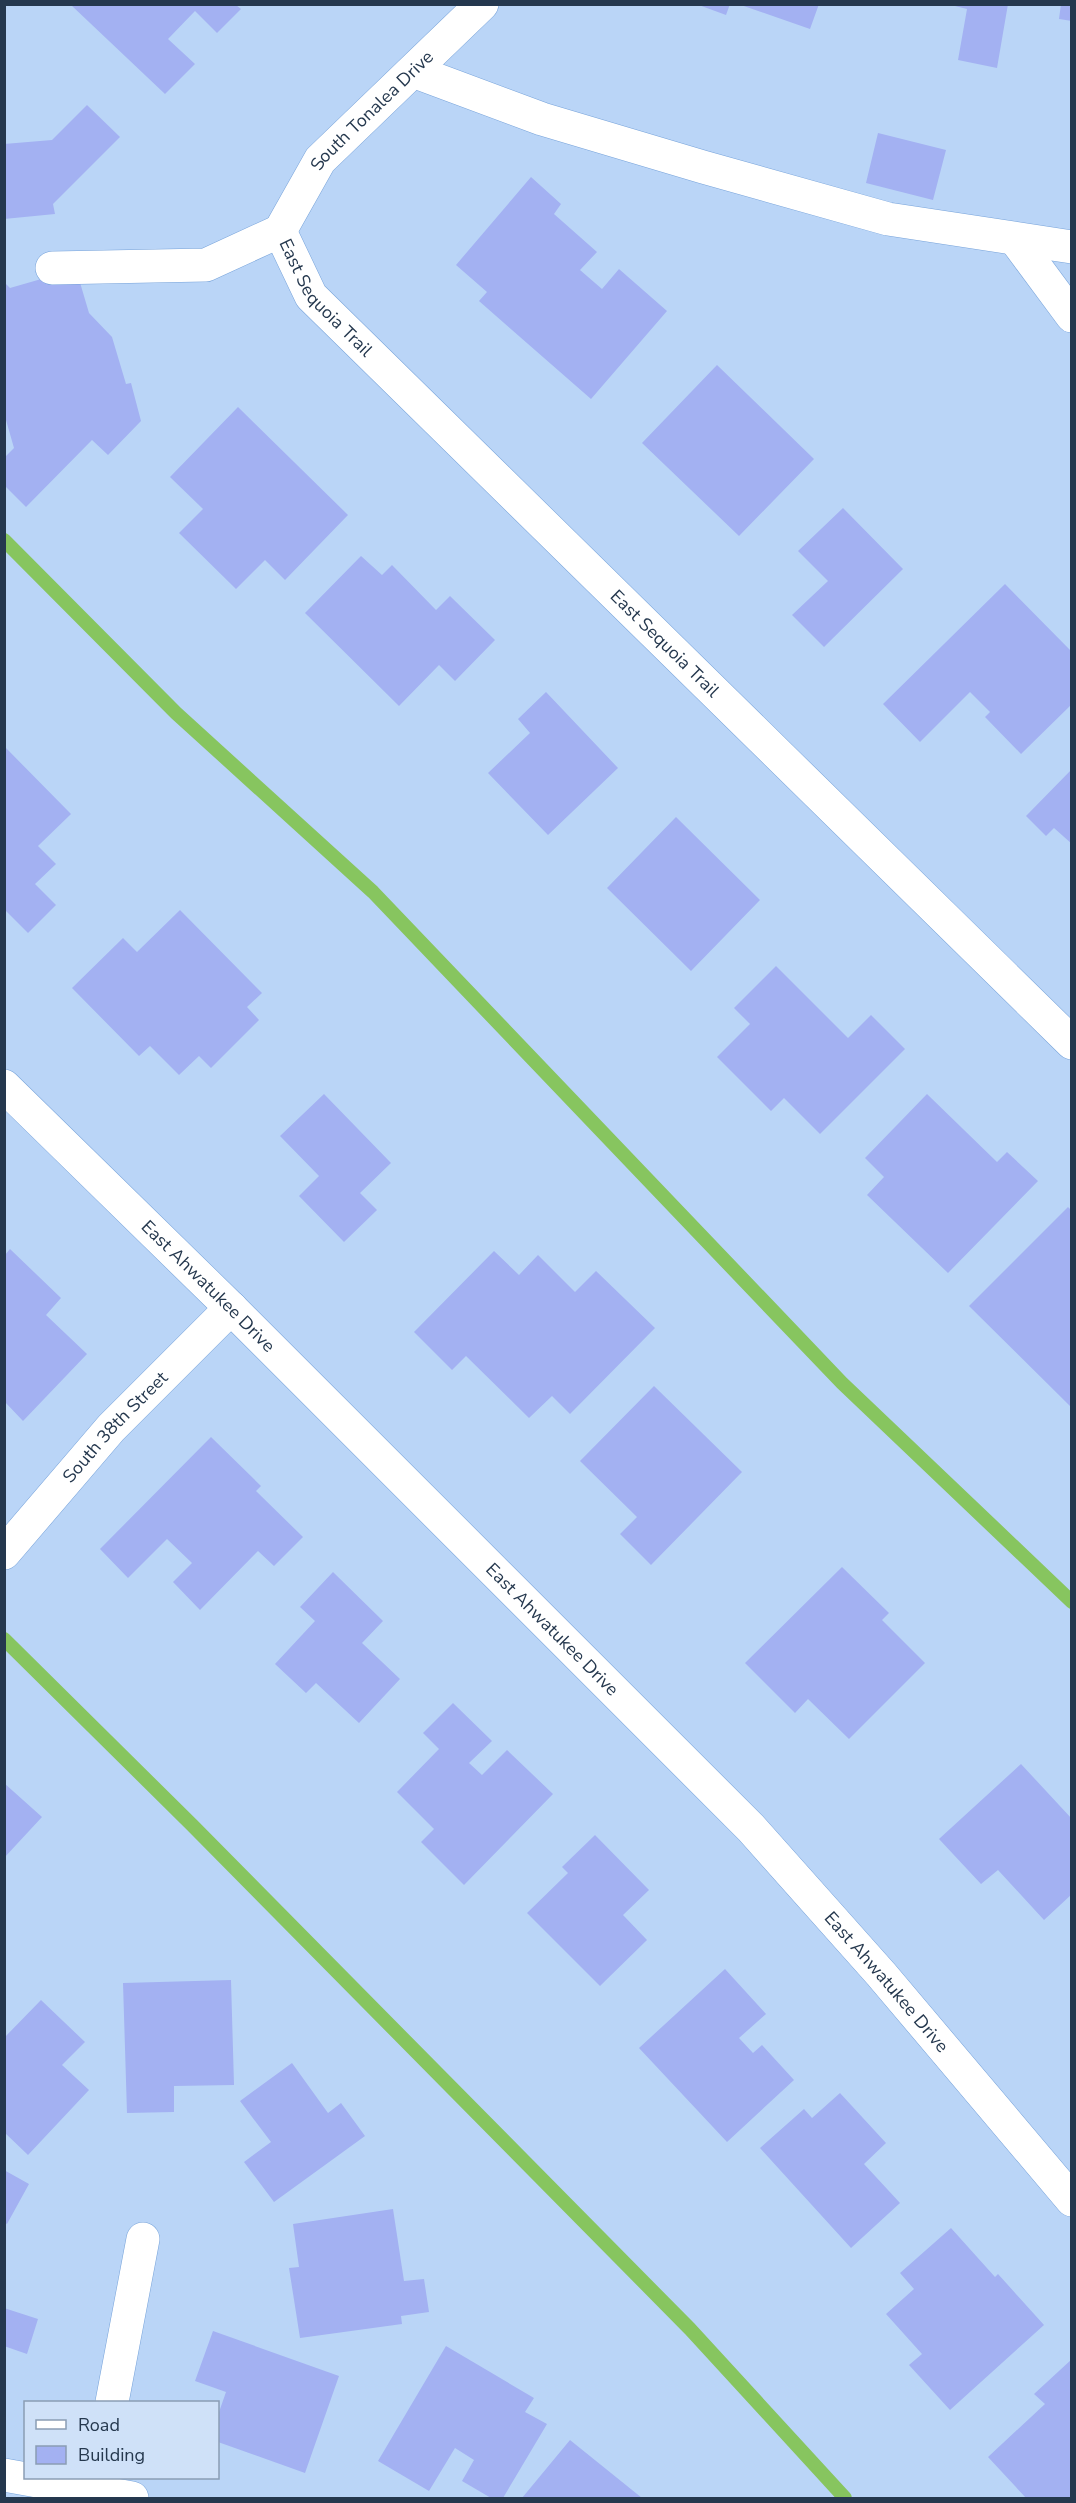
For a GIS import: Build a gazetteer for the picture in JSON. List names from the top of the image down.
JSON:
{
  "streets": {
    "street": [
      "South Tonalea Drive",
      "East Sequoia Trail",
      "East Ahwatukee Drive",
      "South 38th Street"
    ]
  },
  "crossings": [
    ["South Tonalea Drive", "East Sequoia Trail"],
    ["East Ahwatukee Drive", "South 38th Street"]
  ],
  "legend": ["Road", "Building"]
}
